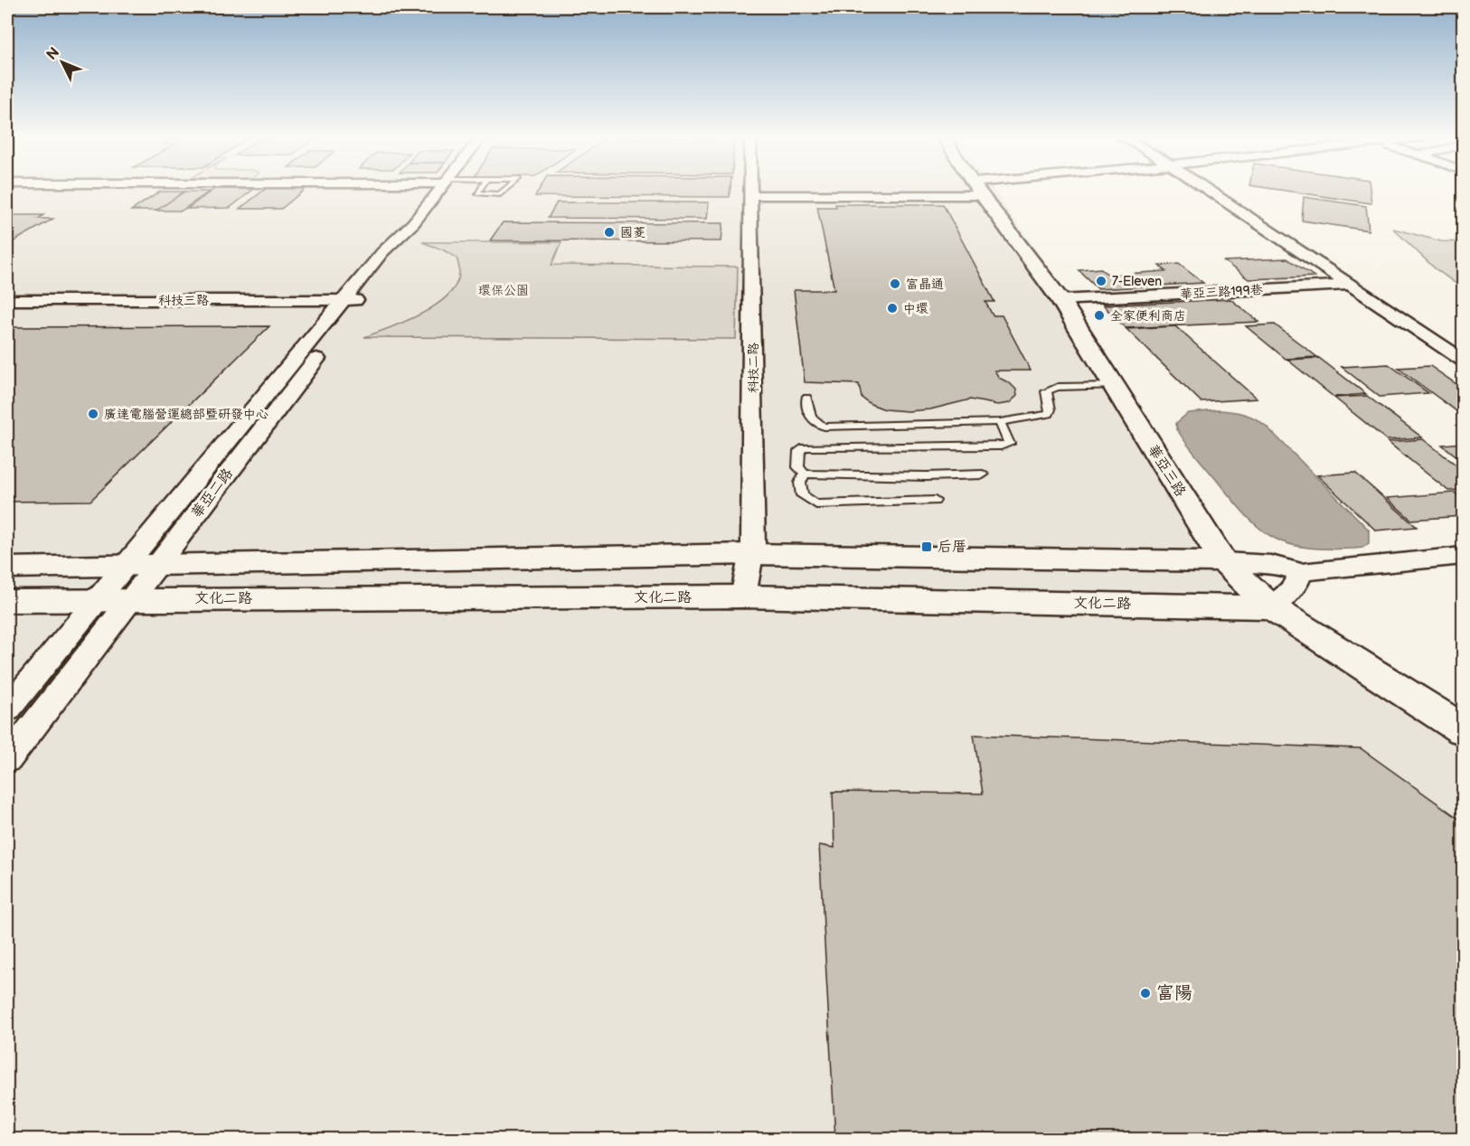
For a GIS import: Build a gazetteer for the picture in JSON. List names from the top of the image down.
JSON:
{
  "streets": {
    "street": [
      "華亞三路199巷",
      "科技三路",
      "科技二路",
      "華亞三路",
      "華亞二路",
      "文化二路"
    ]
  },
  "crossings": [
    ["華亞三路199巷", "華亞三路"],
    ["科技三路", "華亞二路"],
    ["科技二路", "文化二路"],
    ["華亞三路", "文化二路"],
    ["華亞二路", "文化二路"]
  ],
  "parks": ["環保公園"],
  "places": {
    "other": [
      "國菱",
      "7-Eleven",
      "富晶通",
      "中環",
      "全家便利商店",
      "廣達電腦營運總部暨研發中心",
      "富陽"
    ],
    "transit": ["后厝"]
  },
  "north": "top left"
}
